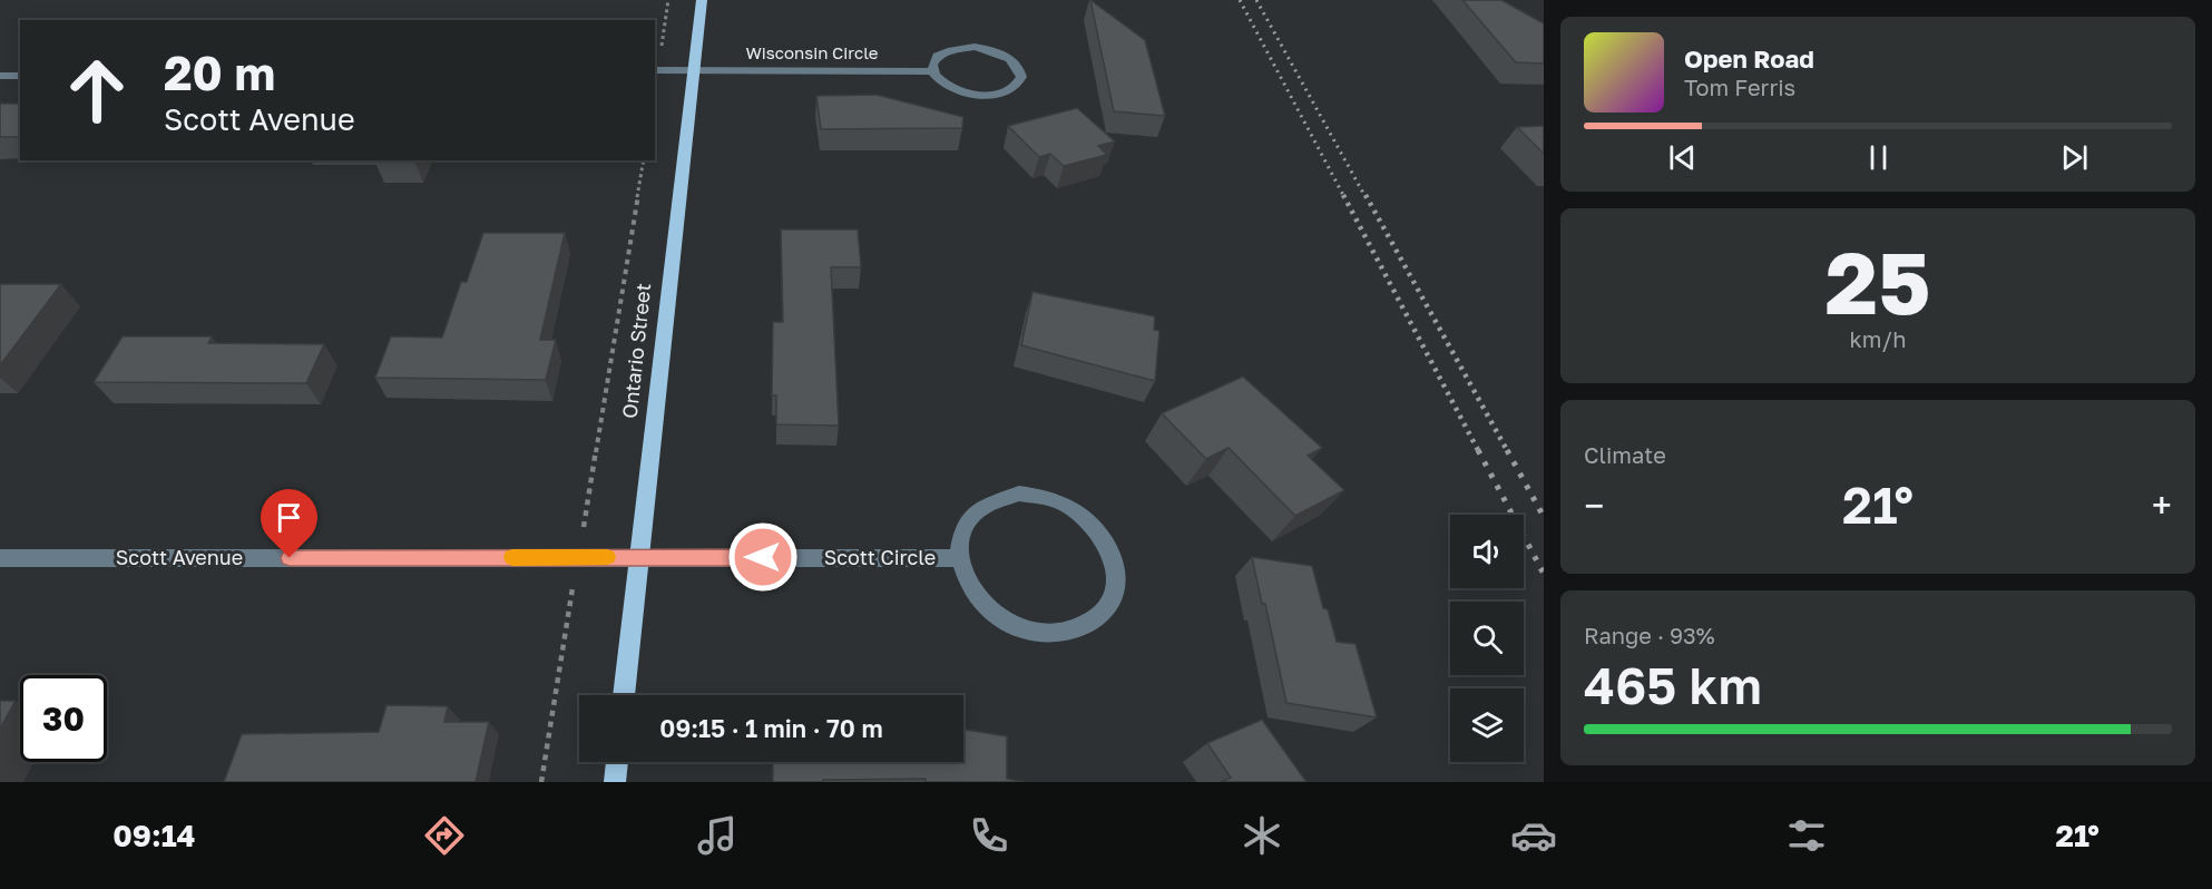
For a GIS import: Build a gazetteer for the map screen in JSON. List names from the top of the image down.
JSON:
{
  "streets": {
    "main road": ["Ontario Street"],
    "street": ["Wisconsin Circle", "Scott Avenue", "Scott Circle"]
  },
  "crossings": [
    ["Wisconsin Circle", "Ontario Street"],
    ["Ontario Street", "Scott Avenue"],
    ["Ontario Street", "Scott Circle"],
    ["Scott Avenue", "Scott Circle"]
  ],
  "page": {
    "turn": ["20 m", "Scott Avenue"],
    "song": ["Open Road", "Tom Ferris"],
    "tile": [
      ["25", "km/h"],
      "Climate",
      ["Range · 93%", "465 km"]
    ],
    "heat": ["−", "21°", "+"],
    "limit": "30",
    "trip": "09:15 · 1 min · 70 m",
    "tabs": ["09:14", "21°"]
  }
}
